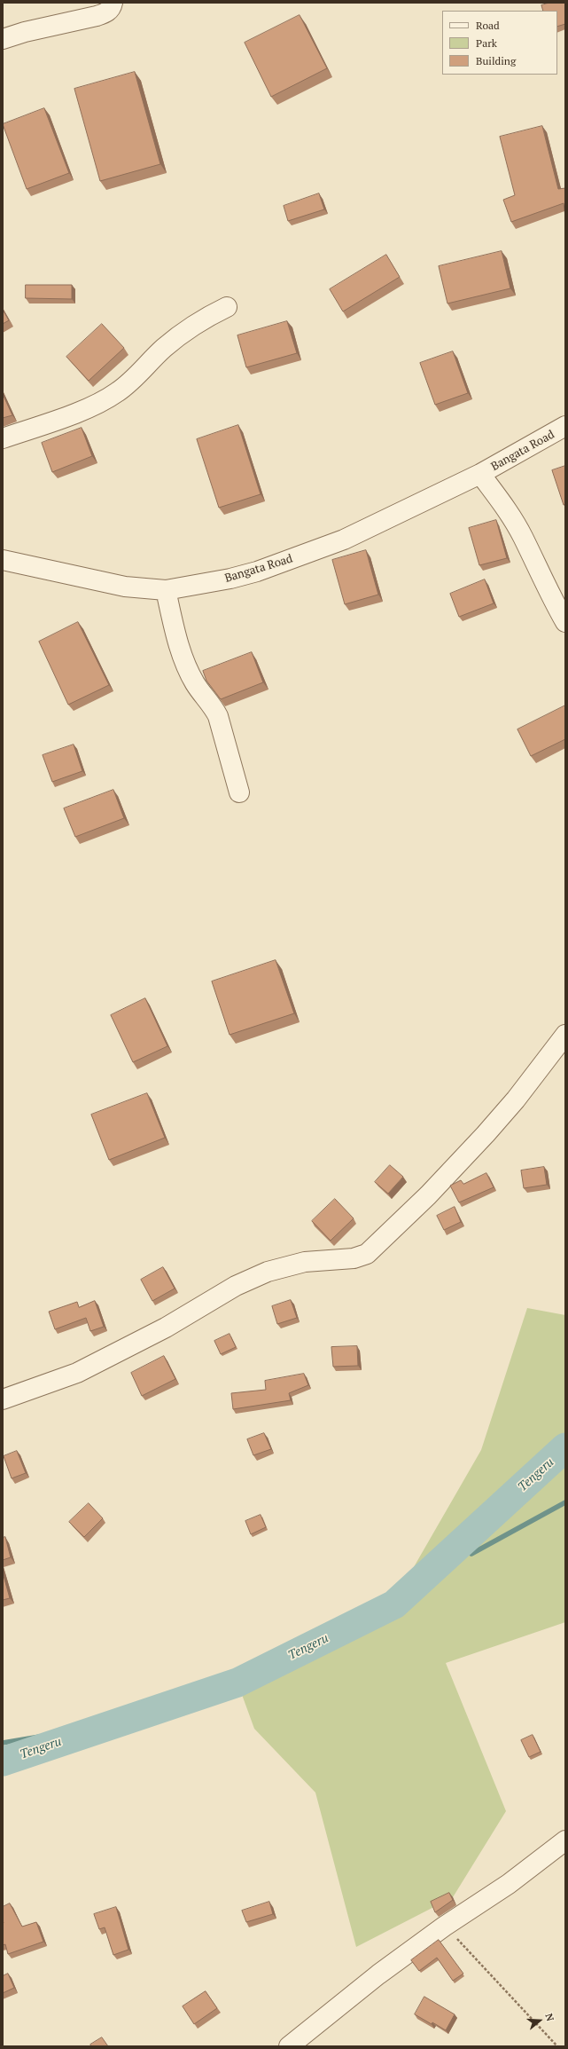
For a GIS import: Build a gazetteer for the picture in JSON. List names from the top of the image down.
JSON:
{
  "streets": {
    "street": ["Bangata Road"]
  },
  "water": ["Tengeru"],
  "legend": ["Road", "Park", "Building"],
  "north": "right"
}
